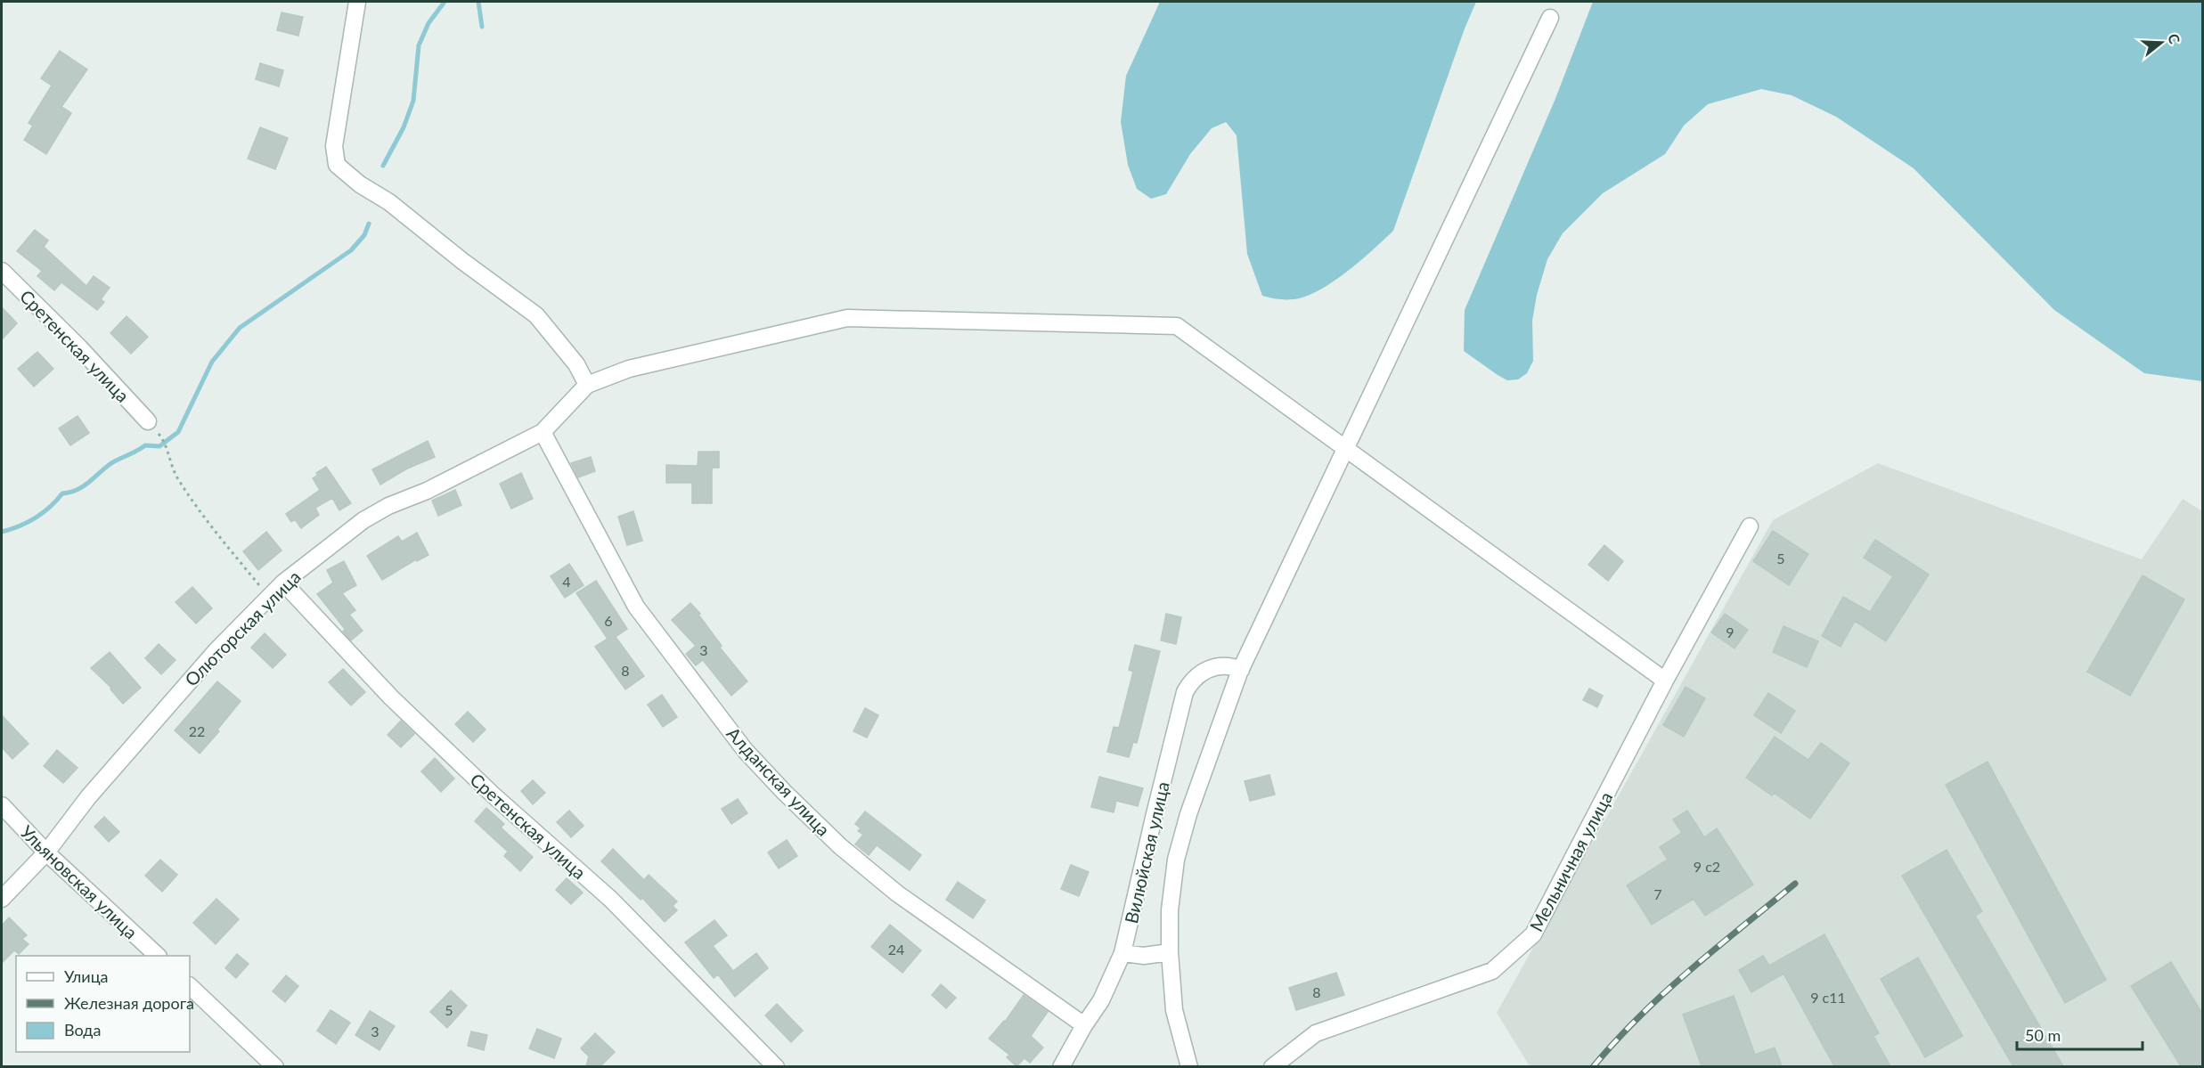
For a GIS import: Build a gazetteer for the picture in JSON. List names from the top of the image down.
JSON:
{
  "streets": {
    "street": [
      "Сретенская улица",
      "Олюторская улица",
      "Алданская улица",
      "Вилюйская улица",
      "Мельничная улица",
      "Ульяновская улица"
    ]
  },
  "crossings": [
    ["Сретенская улица", "Олюторская улица"],
    ["Олюторская улица", "Алданская улица"],
    ["Олюторская улица", "Ульяновская улица"],
    ["Алданская улица", "Вилюйская улица"]
  ],
  "house_numbers": [
    "5",
    "4",
    "6",
    "9",
    "3",
    "8",
    "22",
    "9 с2",
    "7",
    "24",
    "8",
    "9 с11",
    "5",
    "3"
  ],
  "legend": ["Улица", "Железная дорога", "Вода"],
  "scale_bar": "50 m",
  "north": "right"
}
